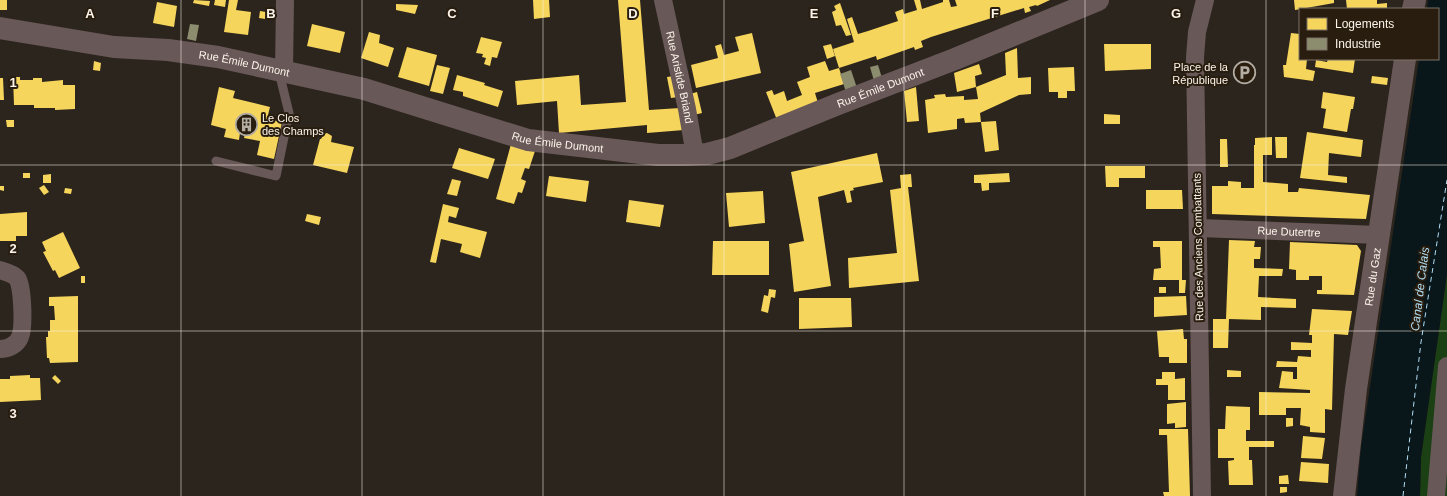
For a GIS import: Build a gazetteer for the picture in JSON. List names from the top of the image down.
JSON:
{
  "streets": {
    "street": [
      "Rue Émile Dumont",
      "Rue Aristide Briand",
      "Rue Dutertre",
      "Rue des Anciens Combattants",
      "Rue du Gaz"
    ]
  },
  "crossings": [
    ["Rue Émile Dumont", "Rue Aristide Briand"],
    ["Rue Dutertre", "Rue des Anciens Combattants"],
    ["Rue Dutertre", "Rue du Gaz"]
  ],
  "water": ["Canal de Calais"],
  "places": {
    "parking": ["Place de la République"],
    "building": ["Le Clos des Champs"]
  },
  "legend": ["Logements", "Industrie"],
  "grid": {
    "columns": [
      "A",
      "B",
      "C",
      "D",
      "E",
      "F",
      "G"
    ],
    "rows": ["1", "2", "3"]
  }
}
